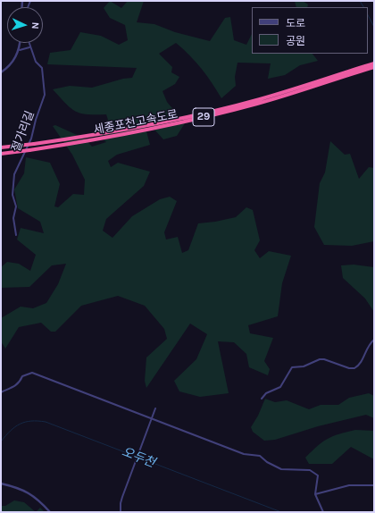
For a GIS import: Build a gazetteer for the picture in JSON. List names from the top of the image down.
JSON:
{
  "streets": {
    "highway": ["29", "세종포천고속도로"],
    "street": ["절가리길"]
  },
  "water": ["오두천"],
  "legend": ["도로", "공원"],
  "north": "right"
}
